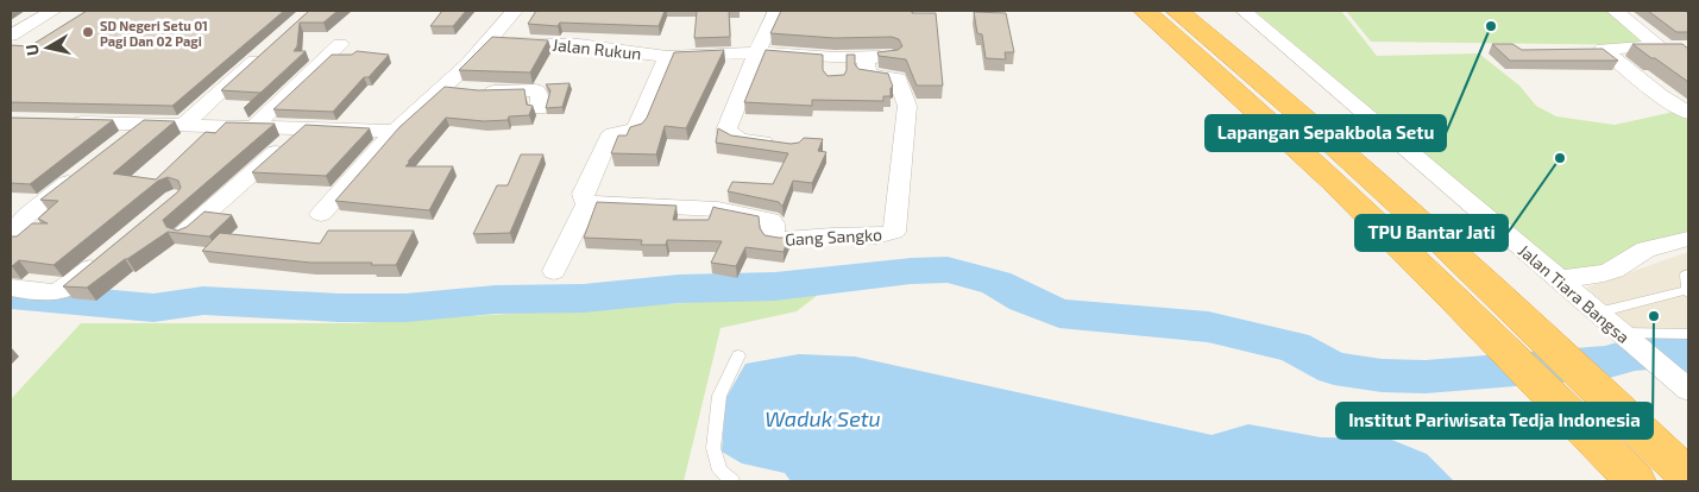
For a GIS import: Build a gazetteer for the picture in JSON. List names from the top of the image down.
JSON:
{
  "streets": {
    "street": ["Jalan Rukun", "Gang Sangko", "Jalan Tiara Bangsa"]
  },
  "crossings": [
    ["Jalan Rukun", "Gang Sangko"]
  ],
  "water": ["Waduk Setu"],
  "places": [
    "Lapangan Sepakbola Setu",
    "SD Negeri Setu 01 Pagi Dan 02 Pagi",
    "TPU Bantar Jati",
    "Institut Pariwisata Tedja Indonesia"
  ],
  "north": "left"
}
